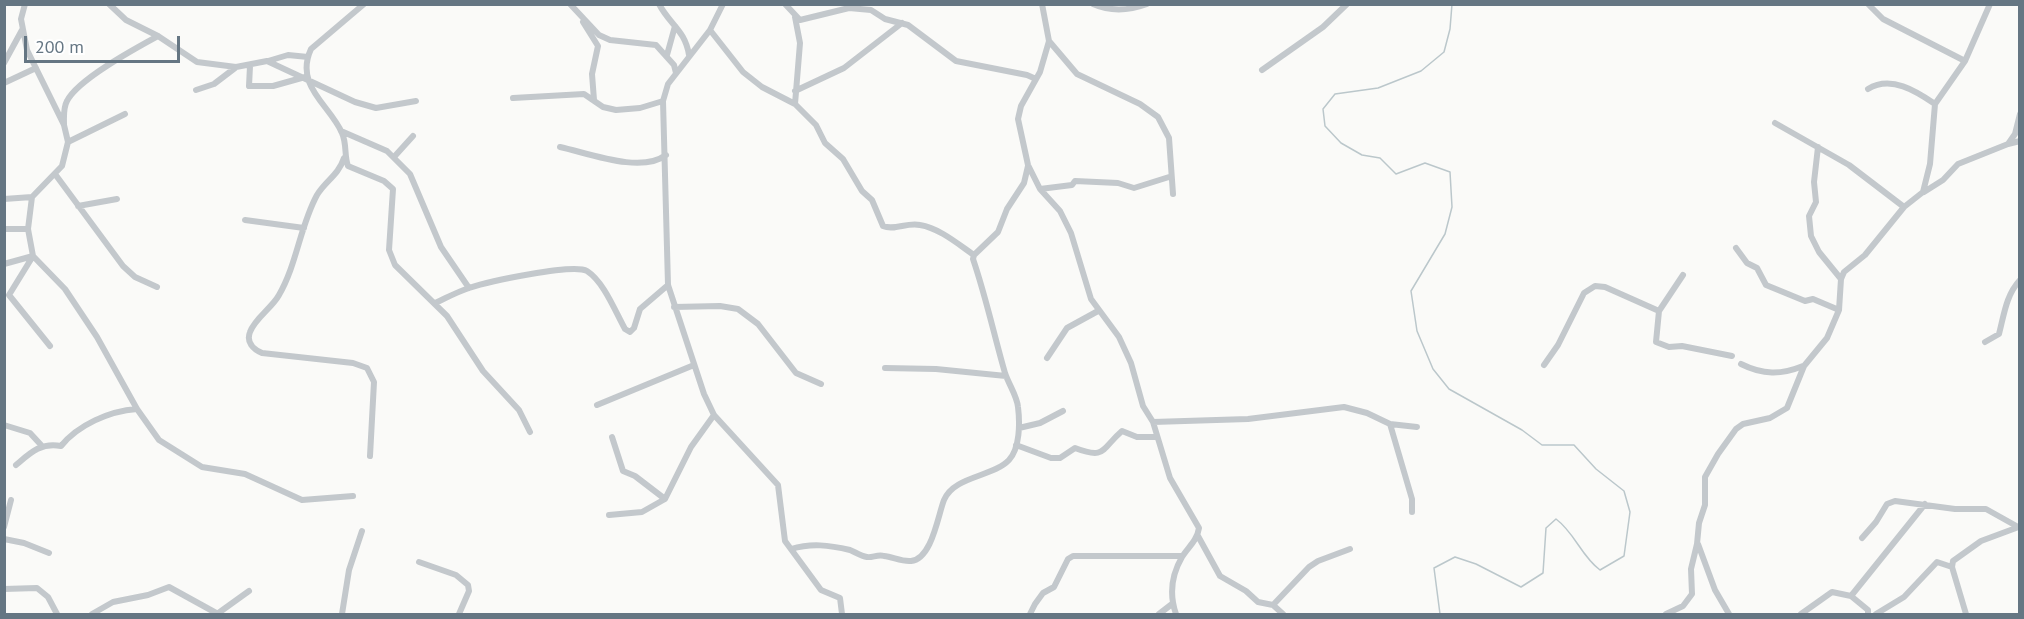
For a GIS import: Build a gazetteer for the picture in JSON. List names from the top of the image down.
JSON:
{
  "scale_bar": "200 m"
}
